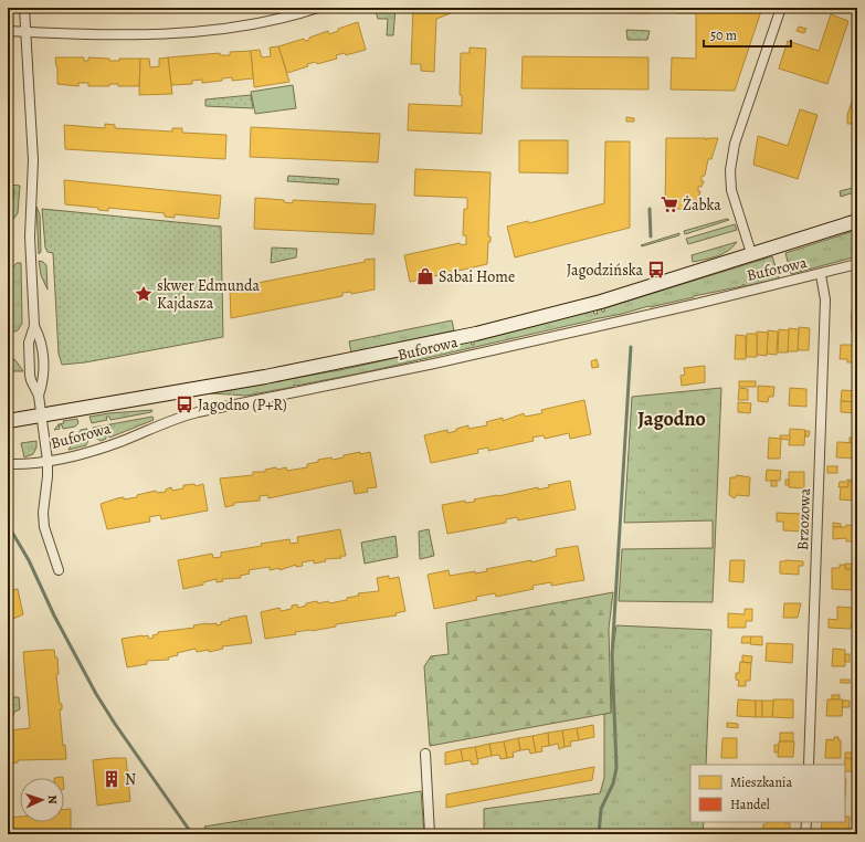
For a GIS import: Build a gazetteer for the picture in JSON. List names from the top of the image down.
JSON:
{
  "streets": {
    "main road": ["Buforowa"],
    "street": ["Brzozowa"]
  },
  "crossings": [
    ["Buforowa", "Brzozowa"]
  ],
  "districts": ["Jagodno"],
  "places": {
    "supermarket": ["Żabka"],
    "bus stop": ["Jagodzińska", "Jagodno (P+R)"],
    "shop": ["Sabai Home"],
    "place": ["skwer Edmunda Kajdasza"],
    "building": ["N"]
  },
  "legend": ["Mieszkania", "Handel"],
  "scale_bar": "50 m",
  "north": "right"
}
